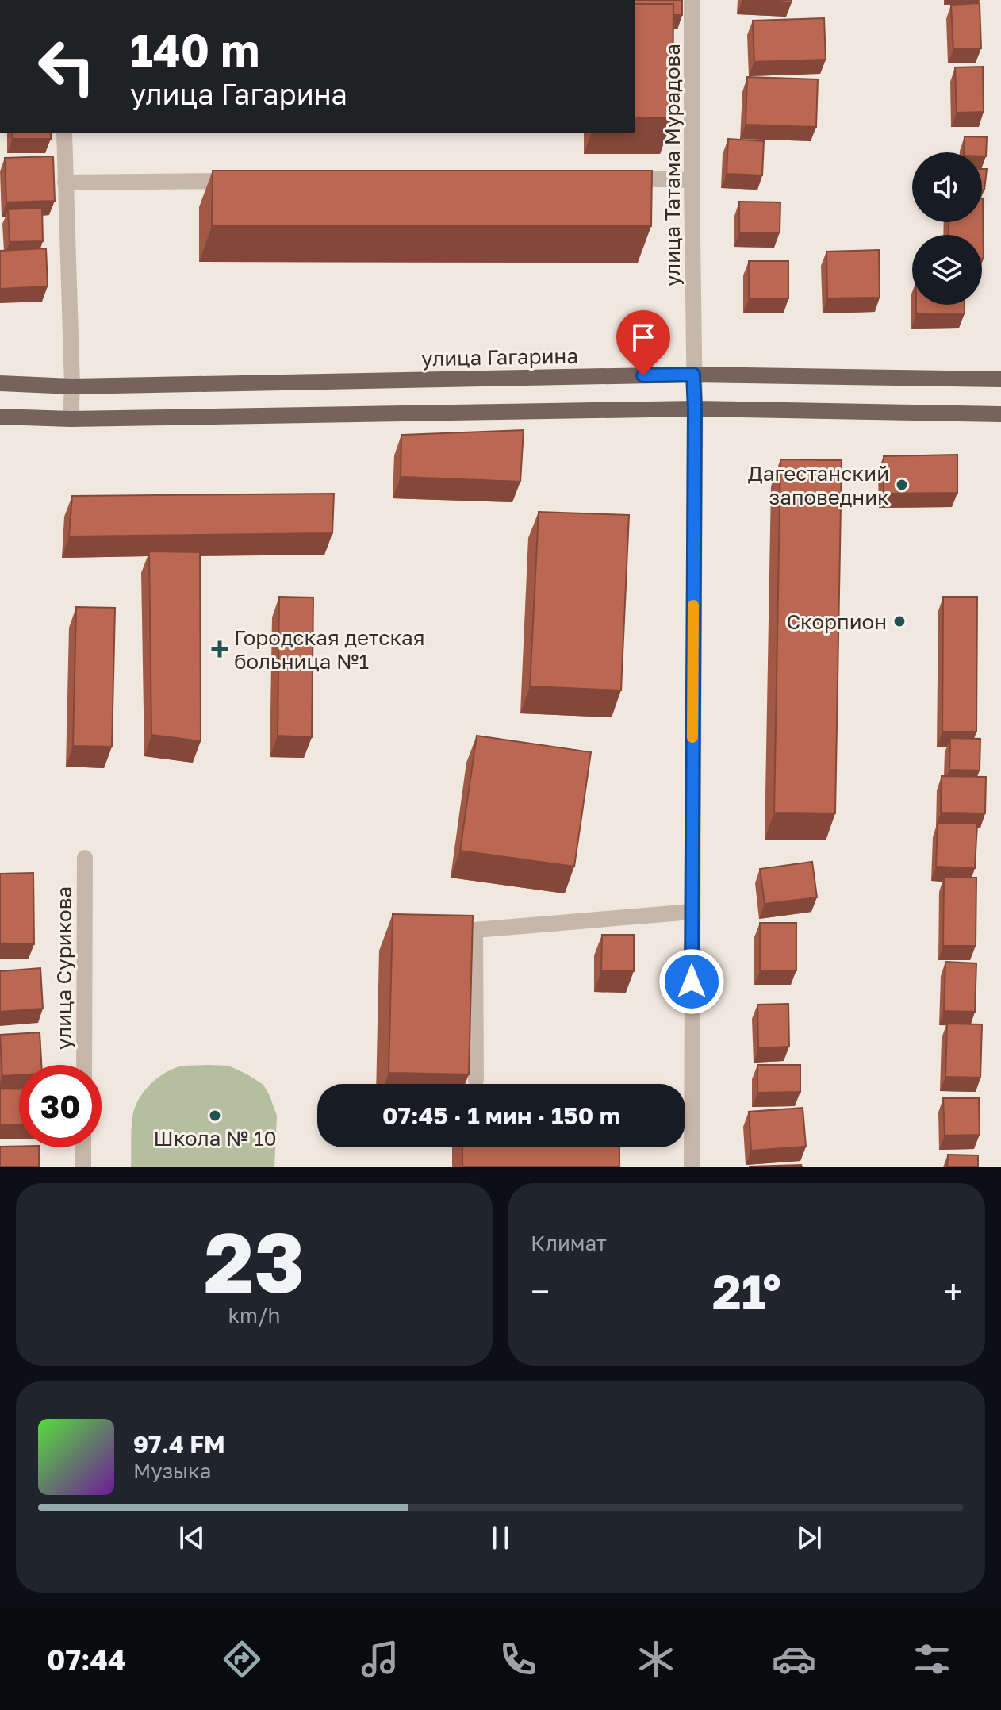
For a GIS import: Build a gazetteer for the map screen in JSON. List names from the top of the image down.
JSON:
{
  "streets": {
    "main road": ["улица Гагарина"],
    "street": ["улица Татама Мурадова", "улица Сурикова"]
  },
  "crossings": [
    ["улица Татама Мурадова", "улица Гагарина"]
  ],
  "places": {
    "other": ["Дагестанский заповедник", "Скорпион", "Школа № 10"],
    "health": ["Городская детская больница №1"]
  },
  "page": {
    "turn": ["140 m", "улица Гагарина"],
    "limit": "30",
    "trip": "07:45 · 1 мин · 150 m",
    "tile": [
      ["23", "km/h"],
      "Климат"
    ],
    "heat": ["−", "21°", "+"],
    "song": ["97.4 FM", "Музыка"],
    "tabs": "07:44"
  }
}
